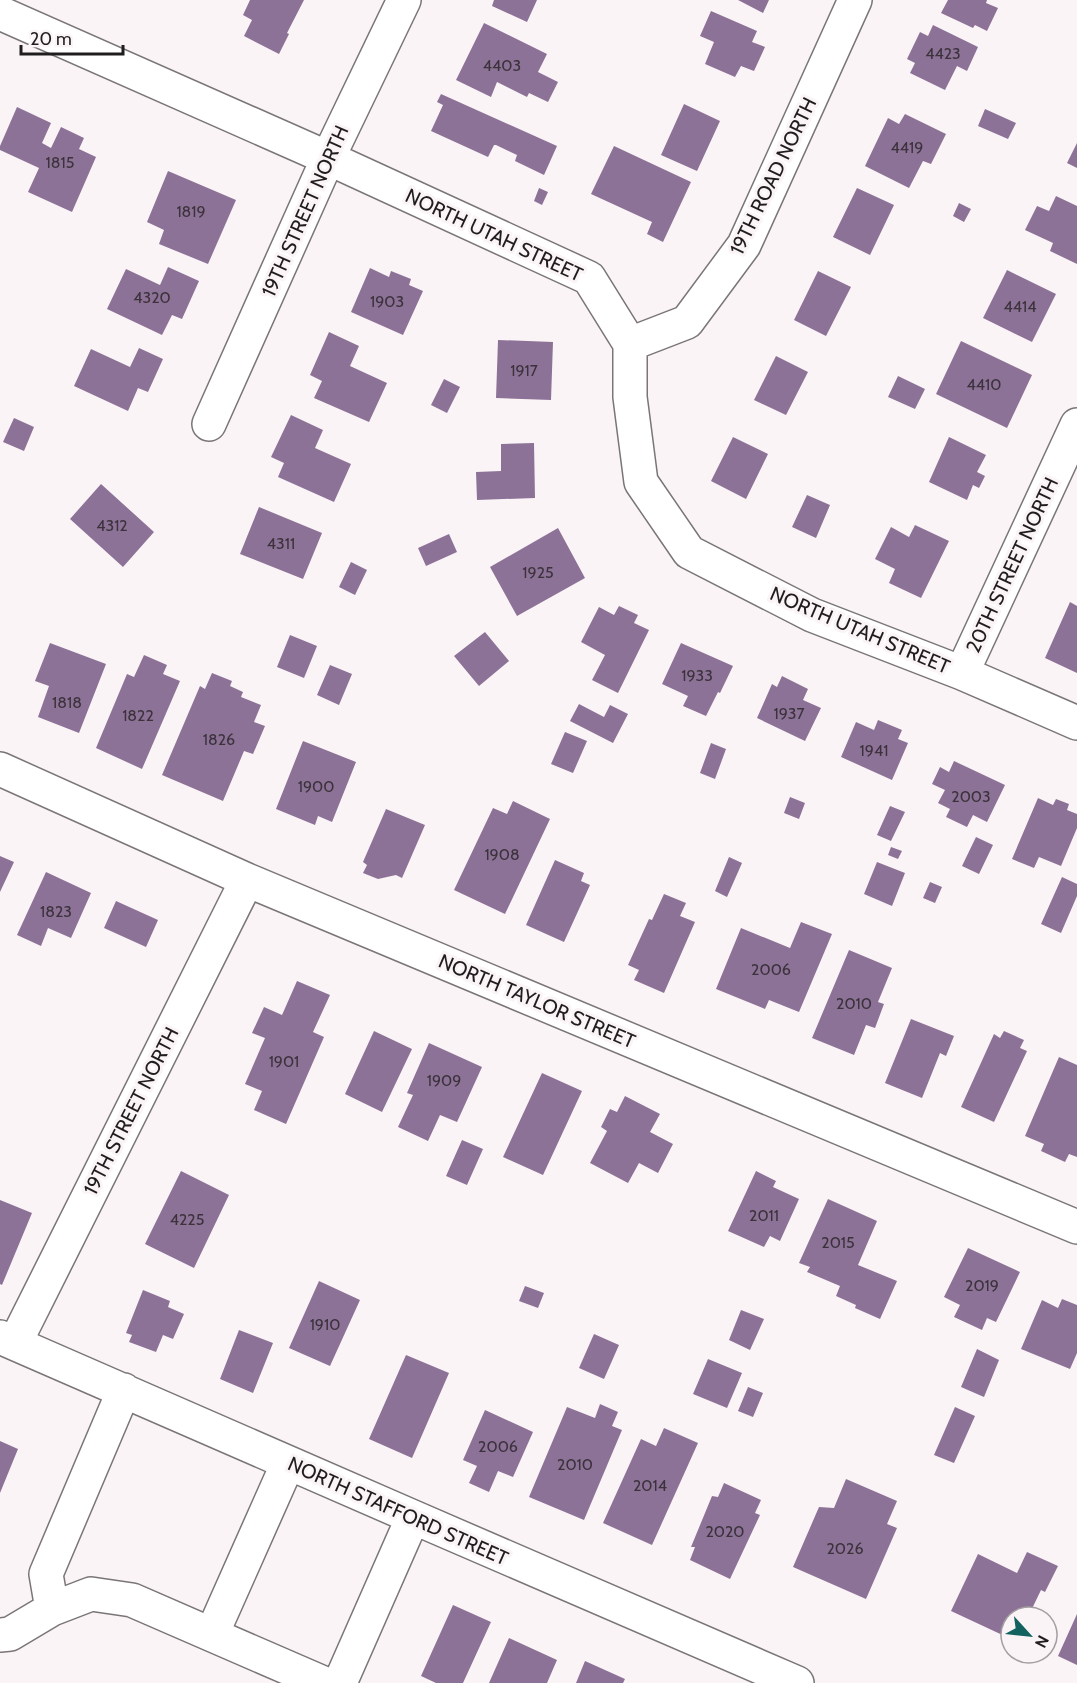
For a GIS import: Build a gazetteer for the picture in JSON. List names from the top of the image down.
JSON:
{
  "streets": {
    "street": [
      "19TH ROAD NORTH",
      "19TH STREET NORTH",
      "NORTH UTAH STREET",
      "20TH STREET NORTH",
      "NORTH TAYLOR STREET",
      "NORTH STAFFORD STREET"
    ]
  },
  "crossings": [
    ["19TH ROAD NORTH", "NORTH UTAH STREET"],
    ["19TH STREET NORTH", "NORTH UTAH STREET"],
    ["19TH STREET NORTH", "NORTH TAYLOR STREET"],
    ["19TH STREET NORTH", "NORTH STAFFORD STREET"],
    ["NORTH UTAH STREET", "20TH STREET NORTH"]
  ],
  "house_numbers": [
    "4423",
    "4403",
    "4419",
    "1815",
    "1819",
    "4320",
    "1903",
    "4414",
    "1917",
    "4410",
    "4312",
    "4311",
    "1925",
    "1933",
    "1818",
    "1937",
    "1822",
    "1826",
    "1941",
    "1900",
    "2003",
    "1908",
    "1823",
    "2006",
    "2010",
    "1901",
    "1909",
    "2011",
    "4225",
    "2015",
    "2019",
    "1910",
    "2006",
    "2010",
    "2014",
    "2020",
    "2026"
  ],
  "scale_bar": "20 m",
  "north": "bottom right"
}
